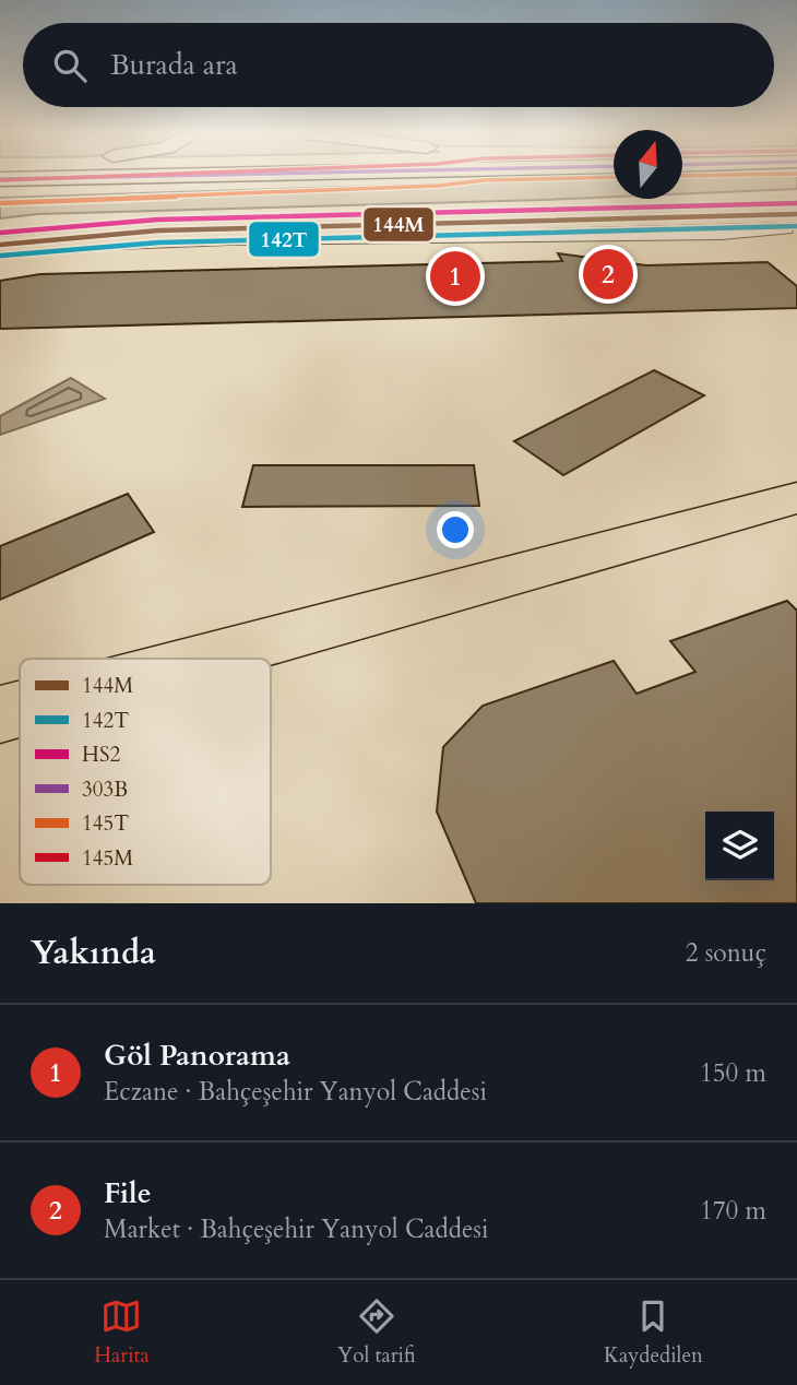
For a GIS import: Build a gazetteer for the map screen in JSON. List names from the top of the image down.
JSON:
{
  "lines": [
    "transit line 303B",
    "transit line 145T",
    "transit line 145M",
    "transit line HS2",
    "transit line 144M",
    "transit line 142T"
  ],
  "legend": [
    "144M",
    "142T",
    "HS2",
    "303B",
    "145T",
    "145M"
  ],
  "north": "top",
  "page": {
    "search": "Burada ara",
    "pins": ["2", "1"],
    "heading": ["Yakında", "2 sonuç"],
    "list": [
      {
        "mark": "1",
        "name": "Göl Panorama",
        "note": "Eczane · Bahçeşehir Yanyol Caddesi",
        "value": "150 m"
      },
      {
        "mark": "2",
        "name": "File",
        "note": "Market · Bahçeşehir Yanyol Caddesi",
        "value": "170 m"
      }
    ],
    "nav": ["Harita", "Yol tarifi", "Kaydedilen"]
  }
}
